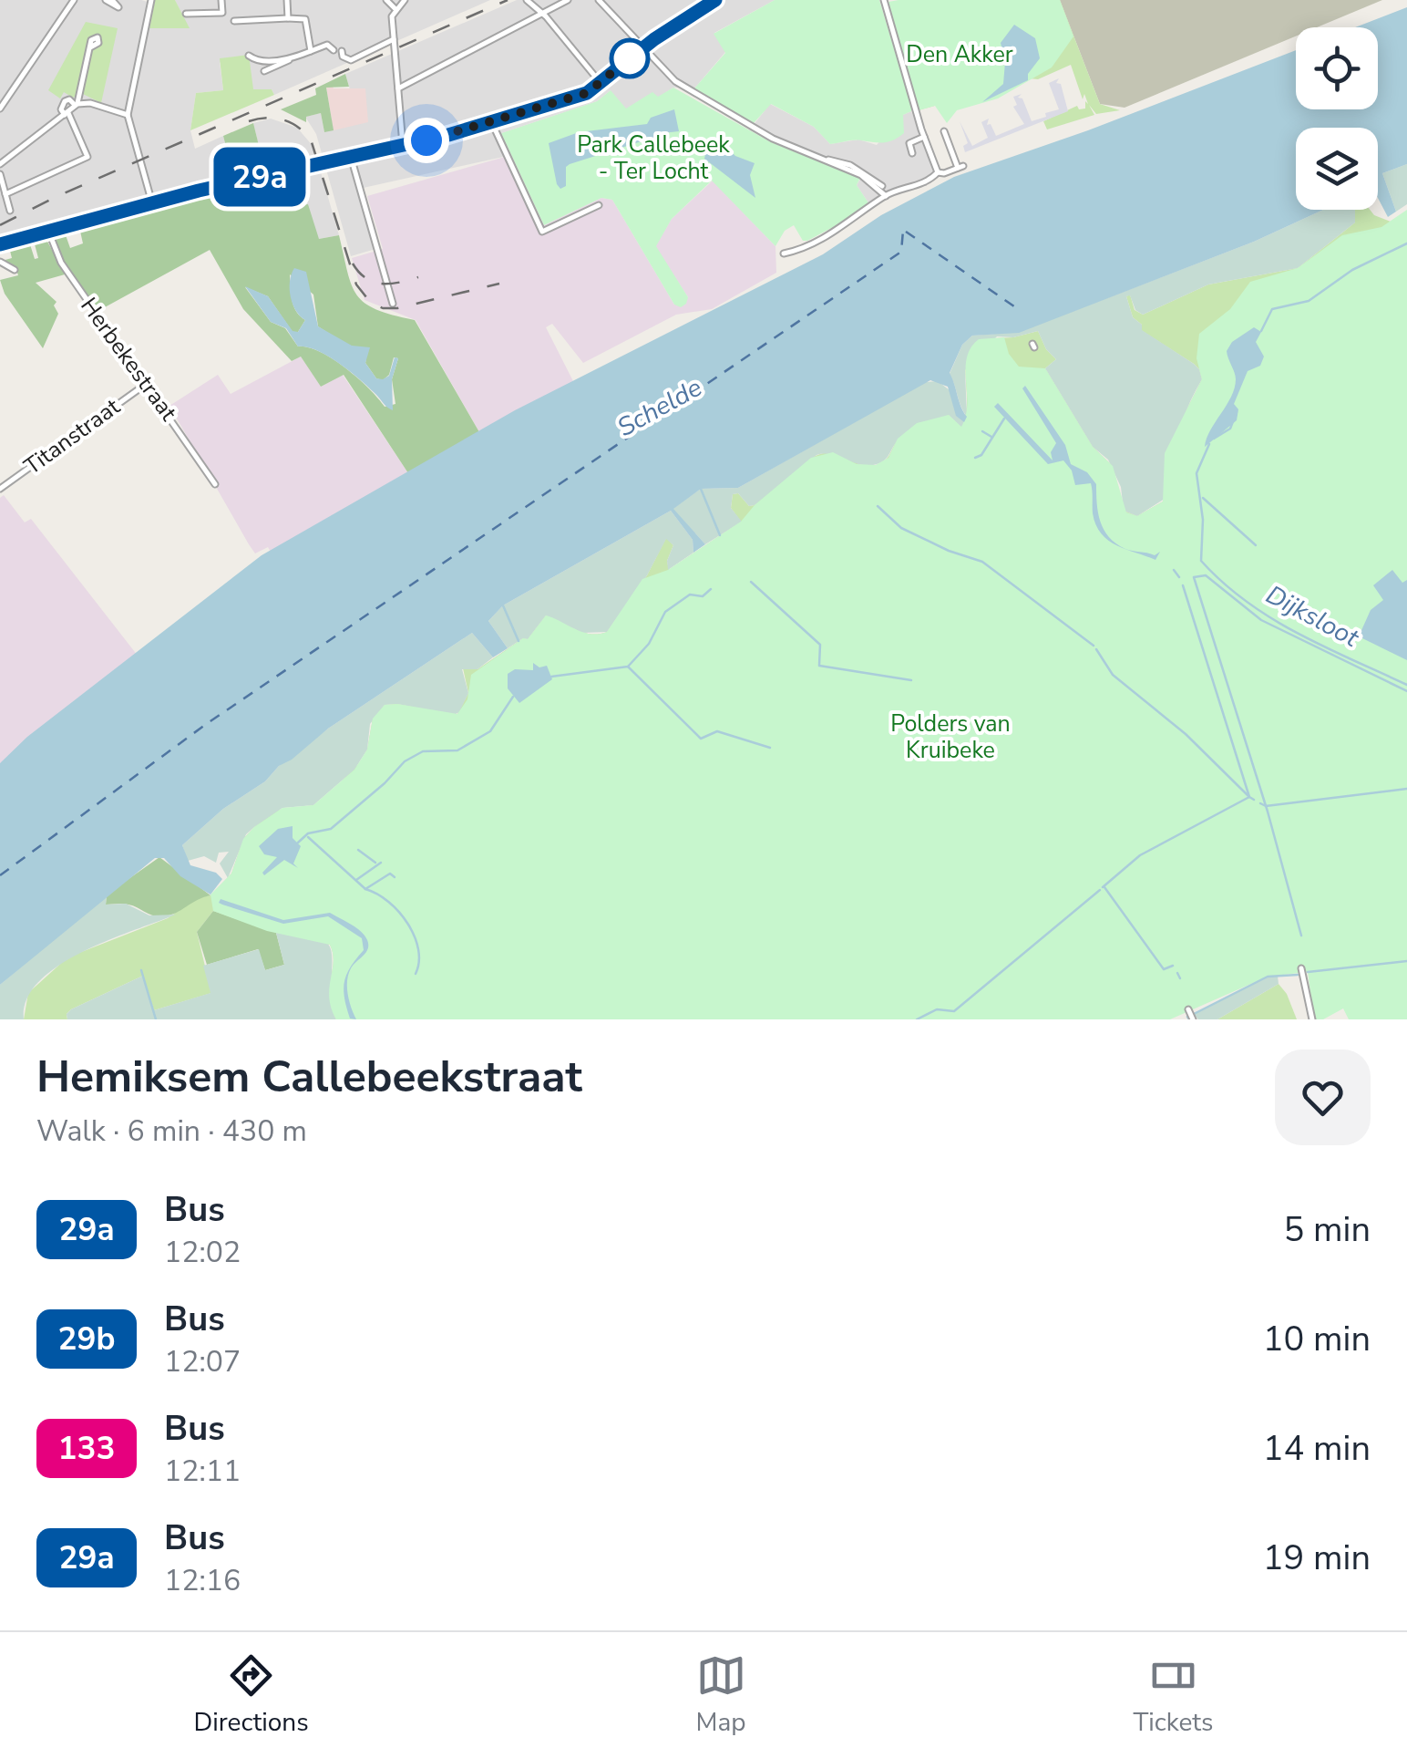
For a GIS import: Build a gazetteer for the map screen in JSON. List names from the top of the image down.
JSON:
{
  "streets": {
    "street": ["Herbekestraat", "Titanstraat"]
  },
  "crossings": [
    ["Herbekestraat", "Titanstraat"]
  ],
  "water": ["Schelde", "Dijksloot"],
  "parks": ["Den Akker", "Park Callebeek - Ter Locht", "Polders van Kruibeke"],
  "lines": ["bus line 29a"],
  "page": {
    "on_map": "29a",
    "heading": ["Hemiksem Callebeekstraat", "Walk · 6 min · 430 m"],
    "list": [
      {
        "mark": "29a",
        "name": "Bus",
        "note": "12:02",
        "value": "5 min"
      },
      {
        "mark": "29b",
        "name": "Bus",
        "note": "12:07",
        "value": "10 min"
      },
      {
        "mark": "133",
        "name": "Bus",
        "note": "12:11",
        "value": "14 min"
      },
      {
        "mark": "29a",
        "name": "Bus",
        "note": "12:16",
        "value": "19 min"
      }
    ],
    "tabs": ["Directions", "Map", "Tickets"]
  }
}
